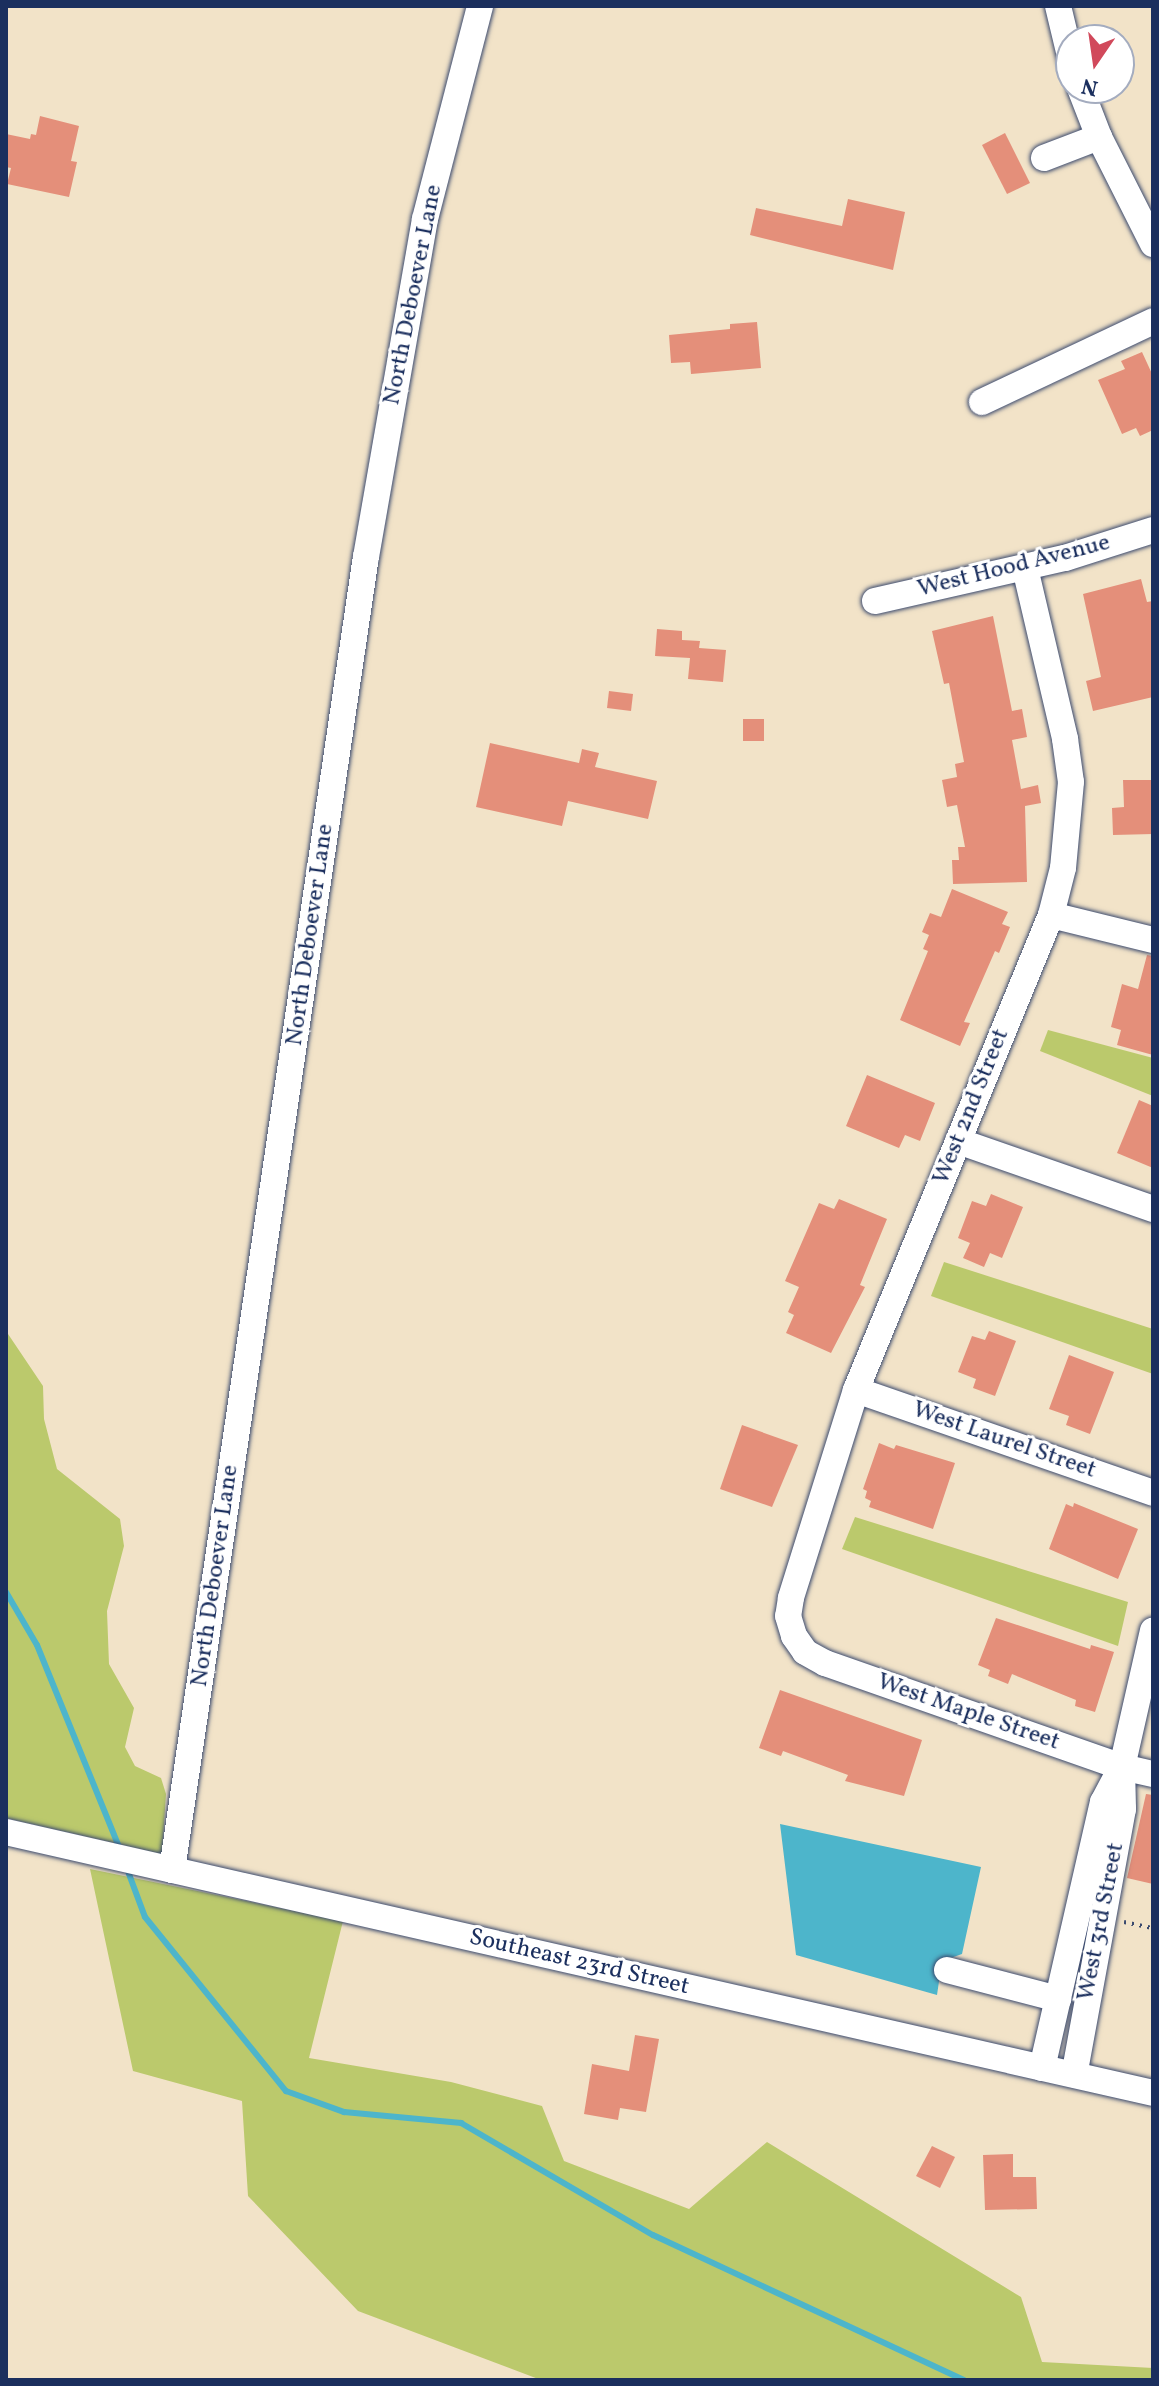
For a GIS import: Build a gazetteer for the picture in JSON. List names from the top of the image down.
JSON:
{
  "streets": {
    "street": [
      "North Deboever Lane",
      "West Hood Avenue",
      "West 2nd Street",
      "West Laurel Street",
      "West Maple Street",
      "West 3rd Street",
      "Southeast 23rd Street"
    ]
  },
  "crossings": [
    ["North Deboever Lane", "Southeast 23rd Street"],
    ["West Hood Avenue", "West 2nd Street"],
    ["West 2nd Street", "West Laurel Street"],
    ["West 2nd Street", "West Maple Street"],
    ["West Maple Street", "West 3rd Street"],
    ["West 3rd Street", "Southeast 23rd Street"]
  ],
  "north": "bottom"
}
